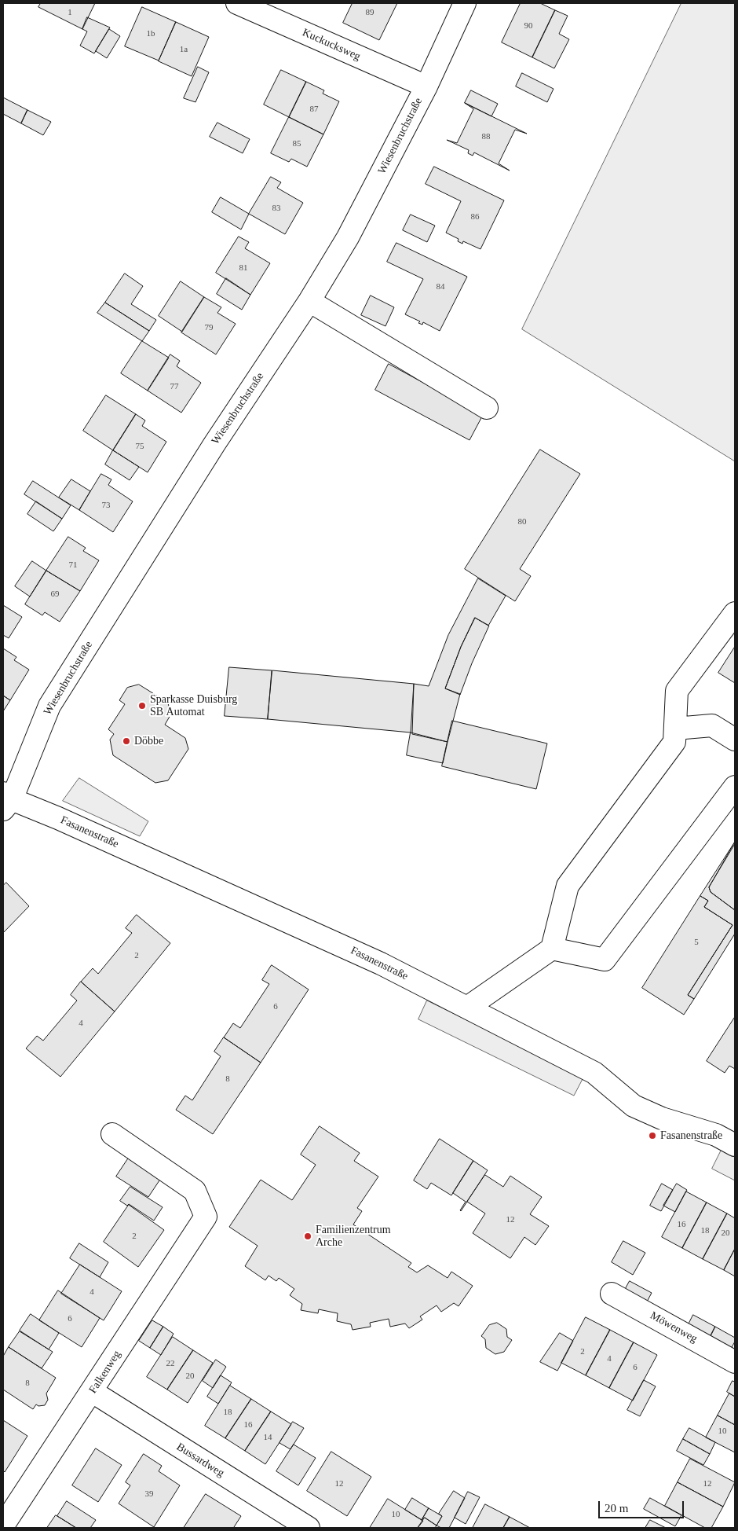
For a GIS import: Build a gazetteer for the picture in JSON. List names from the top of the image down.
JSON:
{
  "streets": {
    "street": [
      "Kuckucksweg",
      "Wiesenbruchstraße",
      "Fasanenstraße",
      "Möwenweg",
      "Falkenweg",
      "Bussardweg"
    ]
  },
  "crossings": [
    ["Kuckucksweg", "Wiesenbruchstraße"],
    ["Wiesenbruchstraße", "Fasanenstraße"],
    ["Falkenweg", "Bussardweg"]
  ],
  "places": [
    "Sparkasse Duisburg SB Automat",
    "Döbbe",
    "Fasanenstraße",
    "Familienzentrum Arche"
  ],
  "house_numbers": [
    "1",
    "89",
    "90",
    "1b",
    "1a",
    "87",
    "88",
    "85",
    "83",
    "86",
    "81",
    "84",
    "79",
    "77",
    "75",
    "73",
    "80",
    "71",
    "69",
    "5",
    "2",
    "6",
    "4",
    "8",
    "12",
    "16",
    "18",
    "20",
    "2",
    "4",
    "6",
    "2",
    "4",
    "22",
    "6",
    "20",
    "8",
    "18",
    "16",
    "10",
    "14",
    "12",
    "12",
    "39",
    "10"
  ],
  "scale_bar": "20 m"
}
